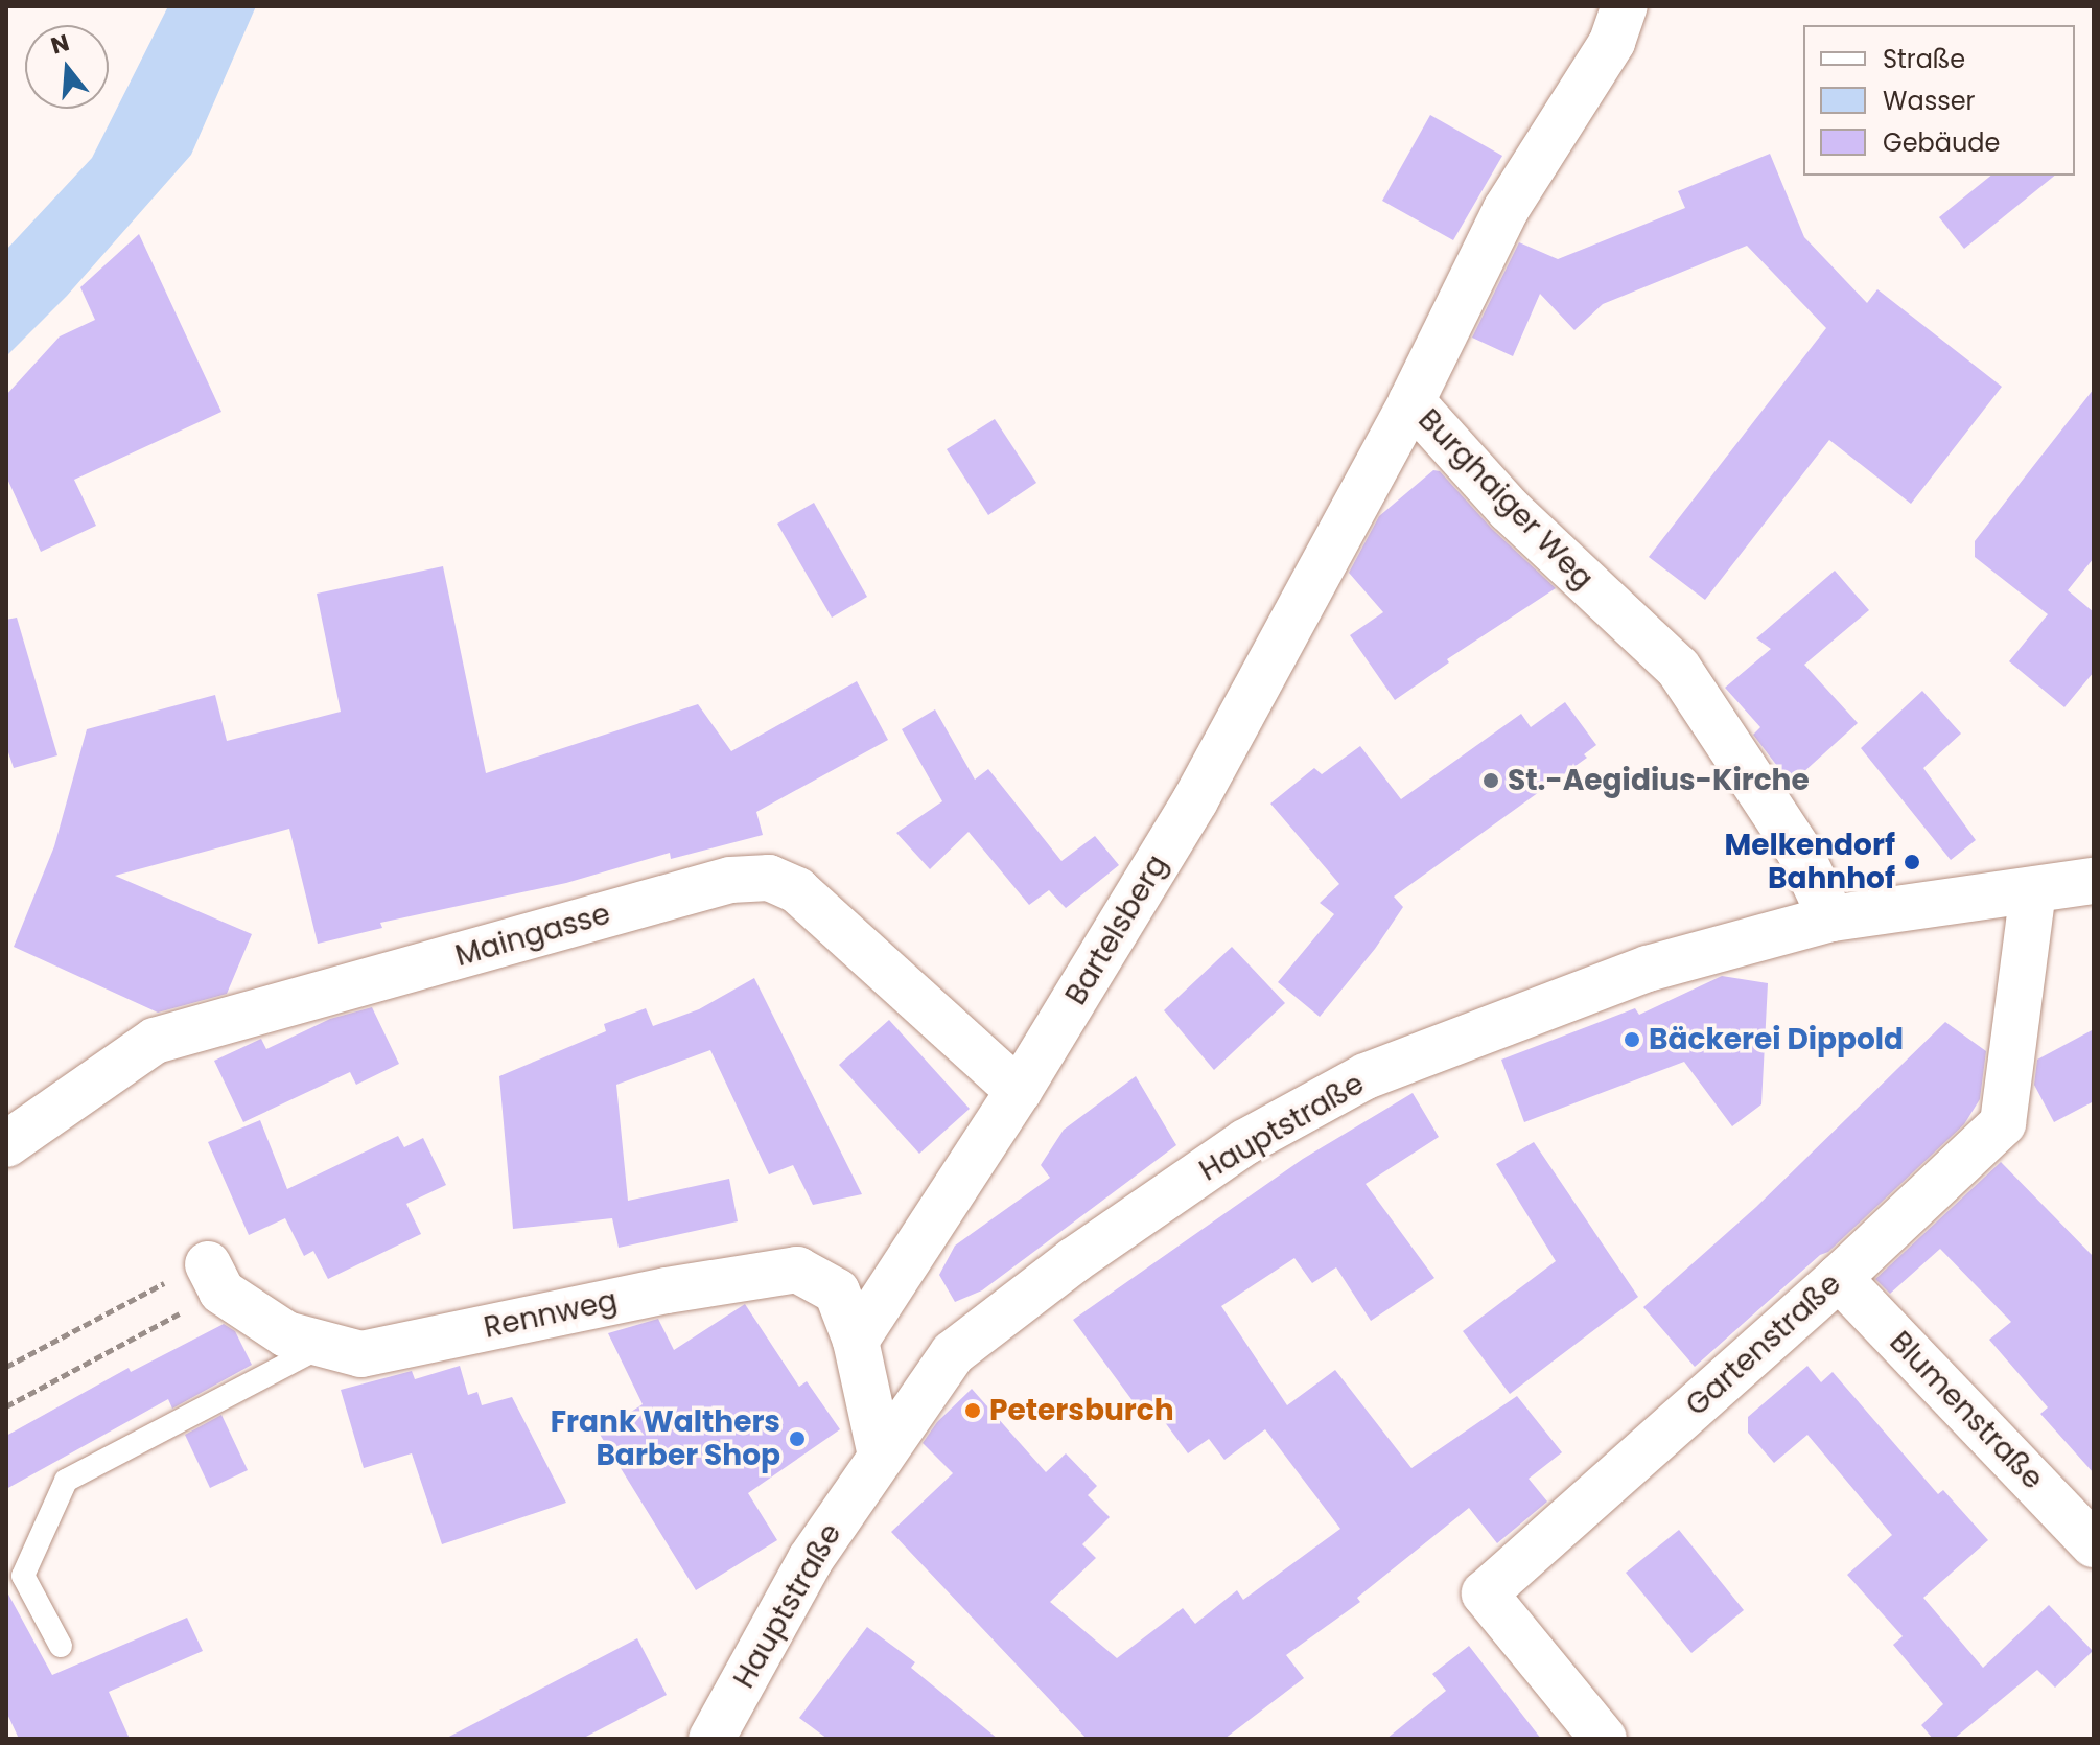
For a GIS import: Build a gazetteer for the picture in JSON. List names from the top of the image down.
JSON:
{
  "streets": {
    "street": [
      "Burghaiger Weg",
      "Bartelsberg",
      "Maingasse",
      "Hauptstraße",
      "Rennweg",
      "Gartenstraße",
      "Blumenstraße"
    ]
  },
  "crossings": [
    ["Burghaiger Weg", "Bartelsberg"],
    ["Burghaiger Weg", "Hauptstraße"],
    ["Bartelsberg", "Maingasse"],
    ["Bartelsberg", "Rennweg"],
    ["Hauptstraße", "Gartenstraße"],
    ["Gartenstraße", "Blumenstraße"]
  ],
  "places": [
    "St.-Aegidius-Kirche",
    "Melkendorf Bahnhof",
    "Bäckerei Dippold",
    "Petersburch",
    "Frank Walthers Barber Shop"
  ],
  "legend": ["Straße", "Wasser", "Gebäude"],
  "north": "top"
}
